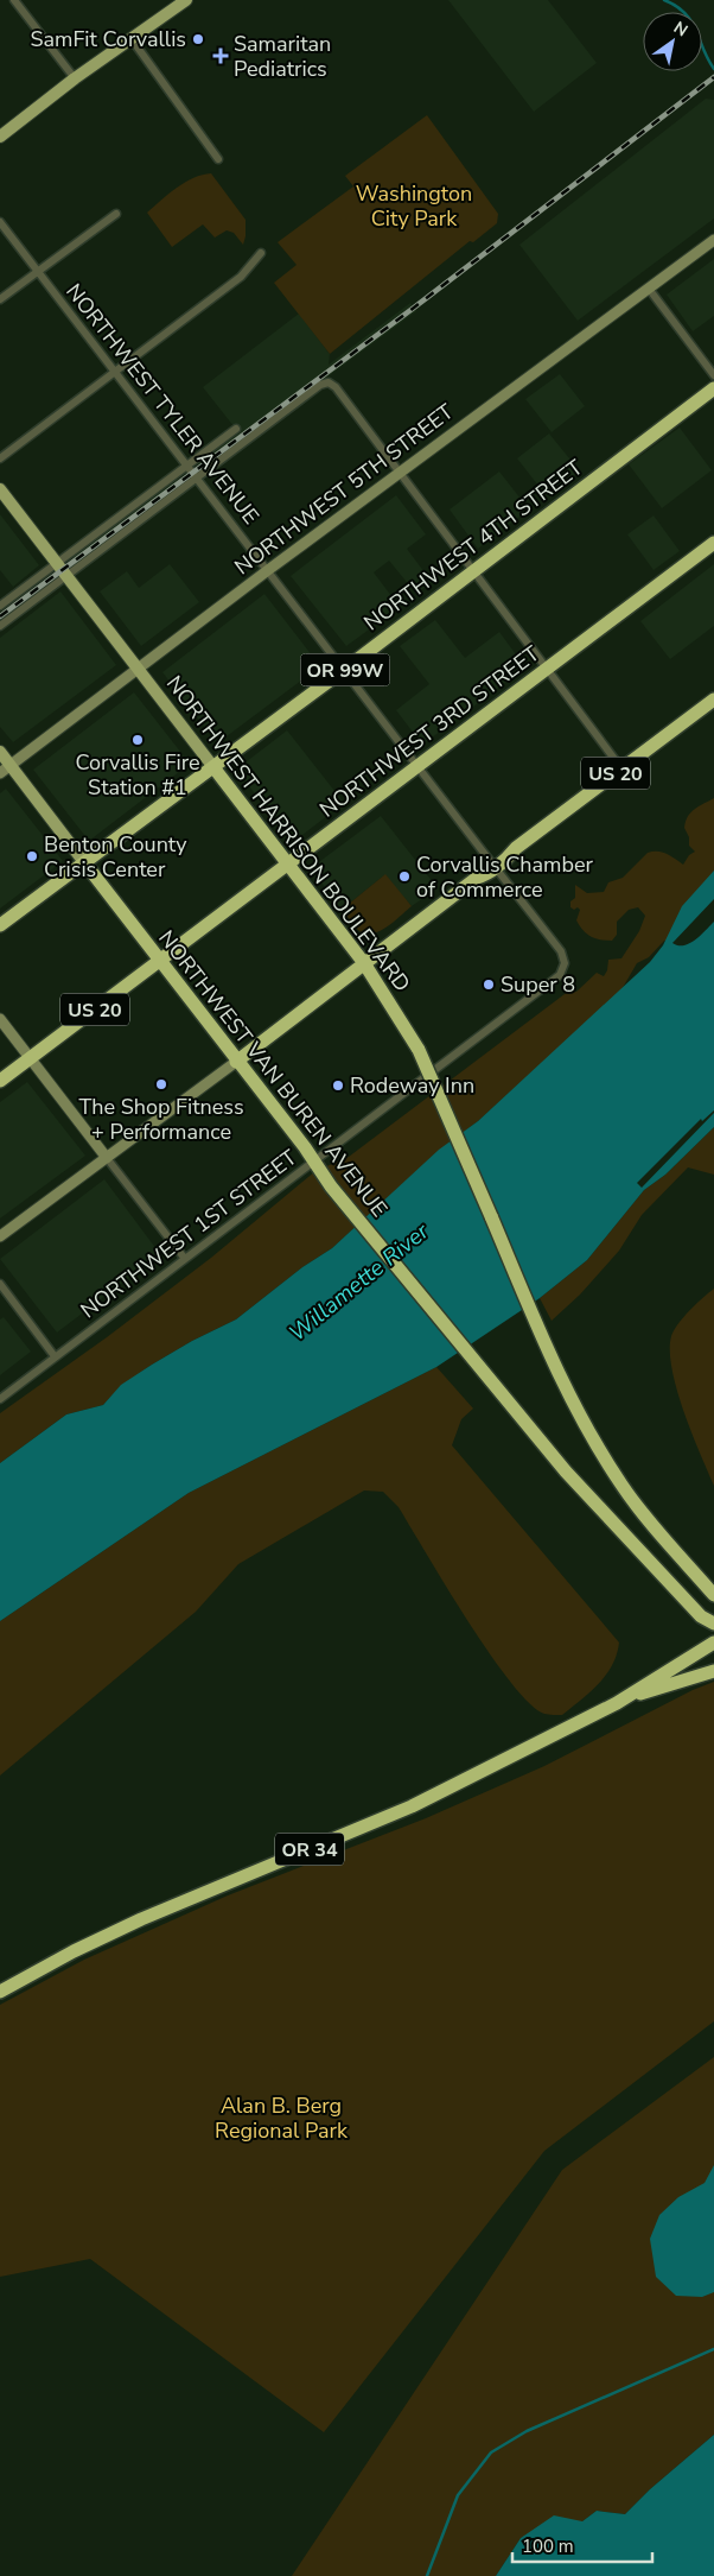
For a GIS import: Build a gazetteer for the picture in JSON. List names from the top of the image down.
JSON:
{
  "streets": {
    "highway": [
      "NORTHWEST 4TH STREET",
      "OR 99W",
      "NORTHWEST 3RD STREET",
      "US 20",
      "NORTHWEST HARRISON BOULEVARD",
      "NORTHWEST VAN BUREN AVENUE",
      "OR 34"
    ],
    "street": ["NORTHWEST TYLER AVENUE", "NORTHWEST 5TH STREET", "NORTHWEST 1ST STREET"]
  },
  "crossings": [
    ["NORTHWEST TYLER AVENUE", "NORTHWEST 5TH STREET"],
    ["NORTHWEST TYLER AVENUE", "NORTHWEST 4TH STREET"],
    ["NORTHWEST TYLER AVENUE", "NORTHWEST 3RD STREET"],
    ["NORTHWEST TYLER AVENUE", "US 20"],
    ["NORTHWEST TYLER AVENUE", "NORTHWEST 1ST STREET"],
    ["NORTHWEST 5TH STREET", "NORTHWEST HARRISON BOULEVARD"],
    ["NORTHWEST 5TH STREET", "NORTHWEST VAN BUREN AVENUE"],
    ["NORTHWEST 4TH STREET", "NORTHWEST HARRISON BOULEVARD"],
    ["NORTHWEST 4TH STREET", "NORTHWEST VAN BUREN AVENUE"],
    ["NORTHWEST 3RD STREET", "NORTHWEST HARRISON BOULEVARD"],
    ["NORTHWEST 3RD STREET", "NORTHWEST VAN BUREN AVENUE"],
    ["US 20", "NORTHWEST HARRISON BOULEVARD"],
    ["US 20", "NORTHWEST VAN BUREN AVENUE"],
    ["NORTHWEST VAN BUREN AVENUE", "NORTHWEST 1ST STREET"]
  ],
  "water": ["Willamette River"],
  "parks": ["Washington City Park", "Alan B. Berg Regional Park"],
  "places": {
    "other": [
      "SamFit Corvallis",
      "Corvallis Fire Station #1",
      "Benton County Crisis Center",
      "Corvallis Chamber of Commerce",
      "Super 8",
      "The Shop Fitness + Performance",
      "Rodeway Inn"
    ],
    "health": ["Samaritan Pediatrics"]
  },
  "scale_bar": "100 m",
  "north": "top right"
}
